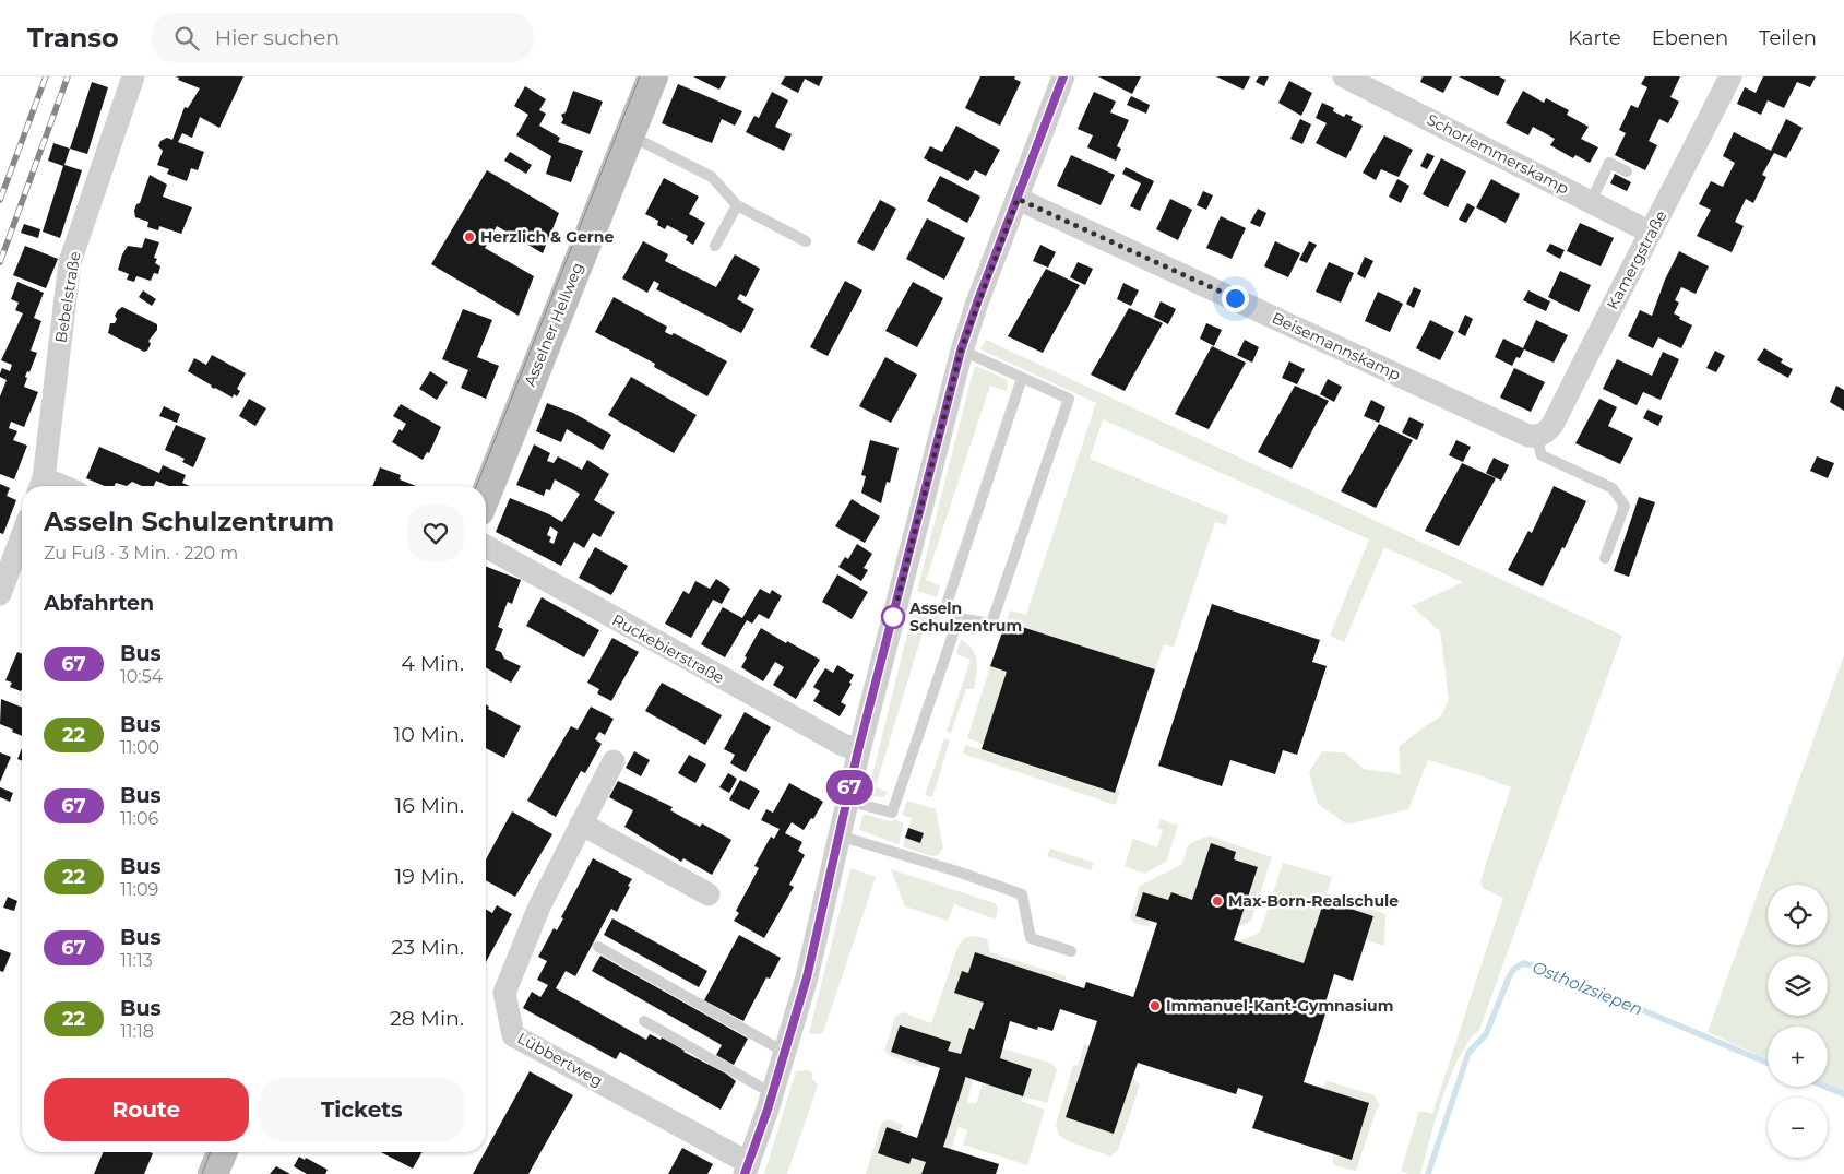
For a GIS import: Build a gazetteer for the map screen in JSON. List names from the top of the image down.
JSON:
{
  "streets": {
    "main road": ["Asselner Hellweg"],
    "street": [
      "Schorlemmerskamp",
      "Kamergstraße",
      "Bebelstraße",
      "Beisemannskamp",
      "Ruckebierstraße",
      "Lübbertweg"
    ]
  },
  "crossings": [
    ["Schorlemmerskamp", "Kamergstraße"],
    ["Kamergstraße", "Beisemannskamp"]
  ],
  "water": ["Ostholzsiepen"],
  "places": [
    "Herzlich & Gerne",
    "Asseln Schulzentrum",
    "Max-Born-Realschule",
    "Immanuel-Kant-Gymnasium"
  ],
  "lines": ["bus line 67"],
  "page": {
    "header": "Transo",
    "search": "Hier suchen",
    "nav": ["Karte", "Ebenen", "Teilen"],
    "on_map": "67",
    "heading": [
      ["Asseln Schulzentrum", "Zu Fuß · 3 Min. · 220 m"],
      "Abfahrten"
    ],
    "list": [
      {
        "mark": "67",
        "name": "Bus",
        "note": "10:54",
        "value": "4 Min."
      },
      {
        "mark": "22",
        "name": "Bus",
        "note": "11:00",
        "value": "10 Min."
      },
      {
        "mark": "67",
        "name": "Bus",
        "note": "11:06",
        "value": "16 Min."
      },
      {
        "mark": "22",
        "name": "Bus",
        "note": "11:09",
        "value": "19 Min."
      },
      {
        "mark": "67",
        "name": "Bus",
        "note": "11:13",
        "value": "23 Min."
      },
      {
        "mark": "22",
        "name": "Bus",
        "note": "11:18",
        "value": "28 Min."
      }
    ],
    "map_buttons": ["+", "−"],
    "buttons": ["Route", "Tickets"]
  }
}
